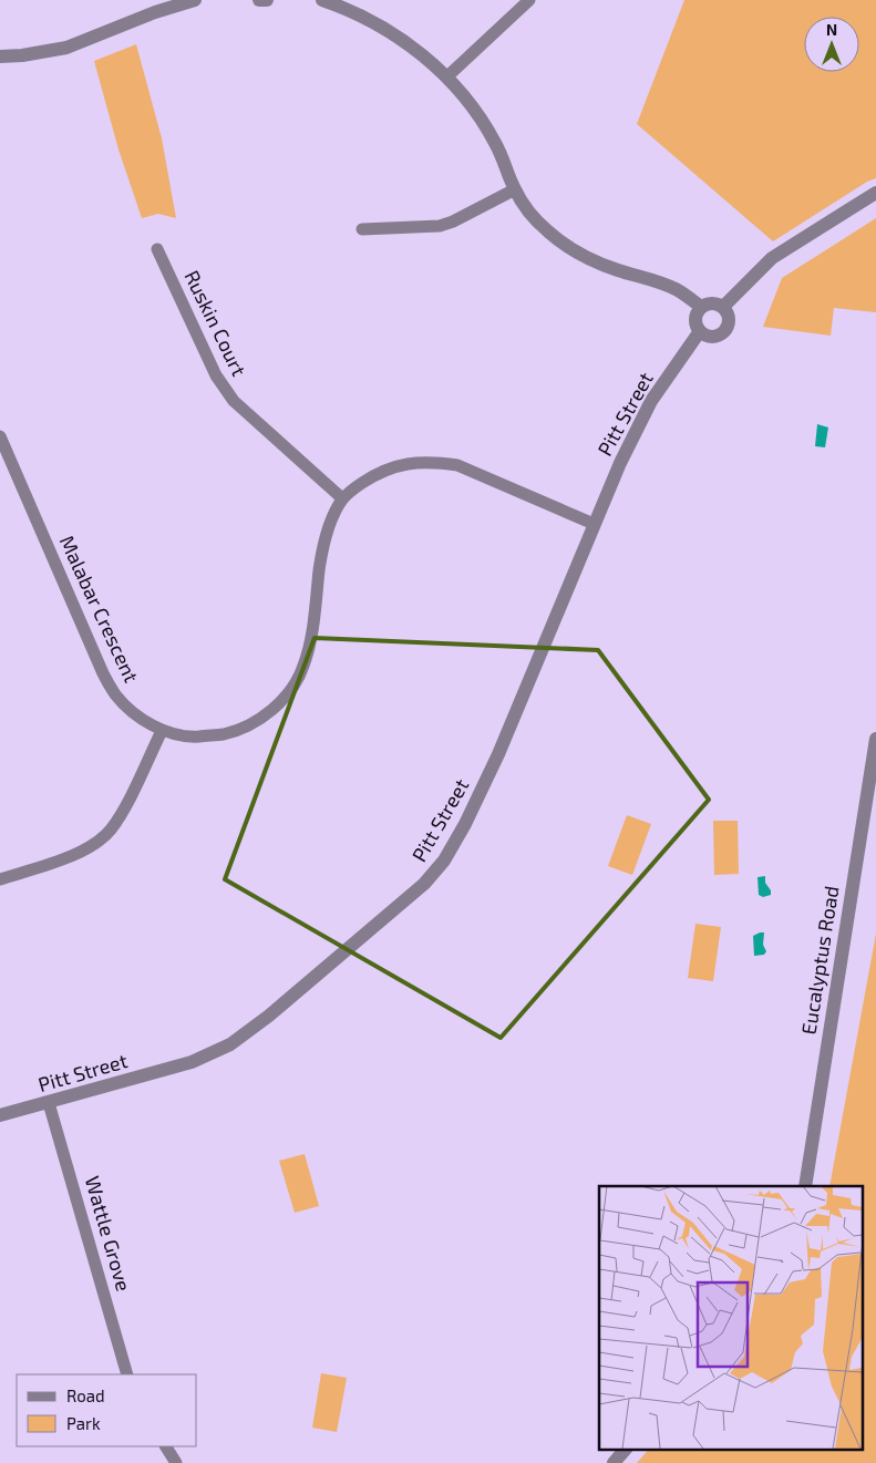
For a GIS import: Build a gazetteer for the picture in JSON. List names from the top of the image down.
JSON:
{
  "streets": {
    "street": [
      "Ruskin Court",
      "Pitt Street",
      "Malabar Crescent",
      "Eucalyptus Road",
      "Wattle Grove"
    ]
  },
  "crossings": [
    ["Ruskin Court", "Malabar Crescent"],
    ["Pitt Street", "Malabar Crescent"],
    ["Pitt Street", "Wattle Grove"]
  ],
  "legend": ["Road", "Park"],
  "north": "top"
}
